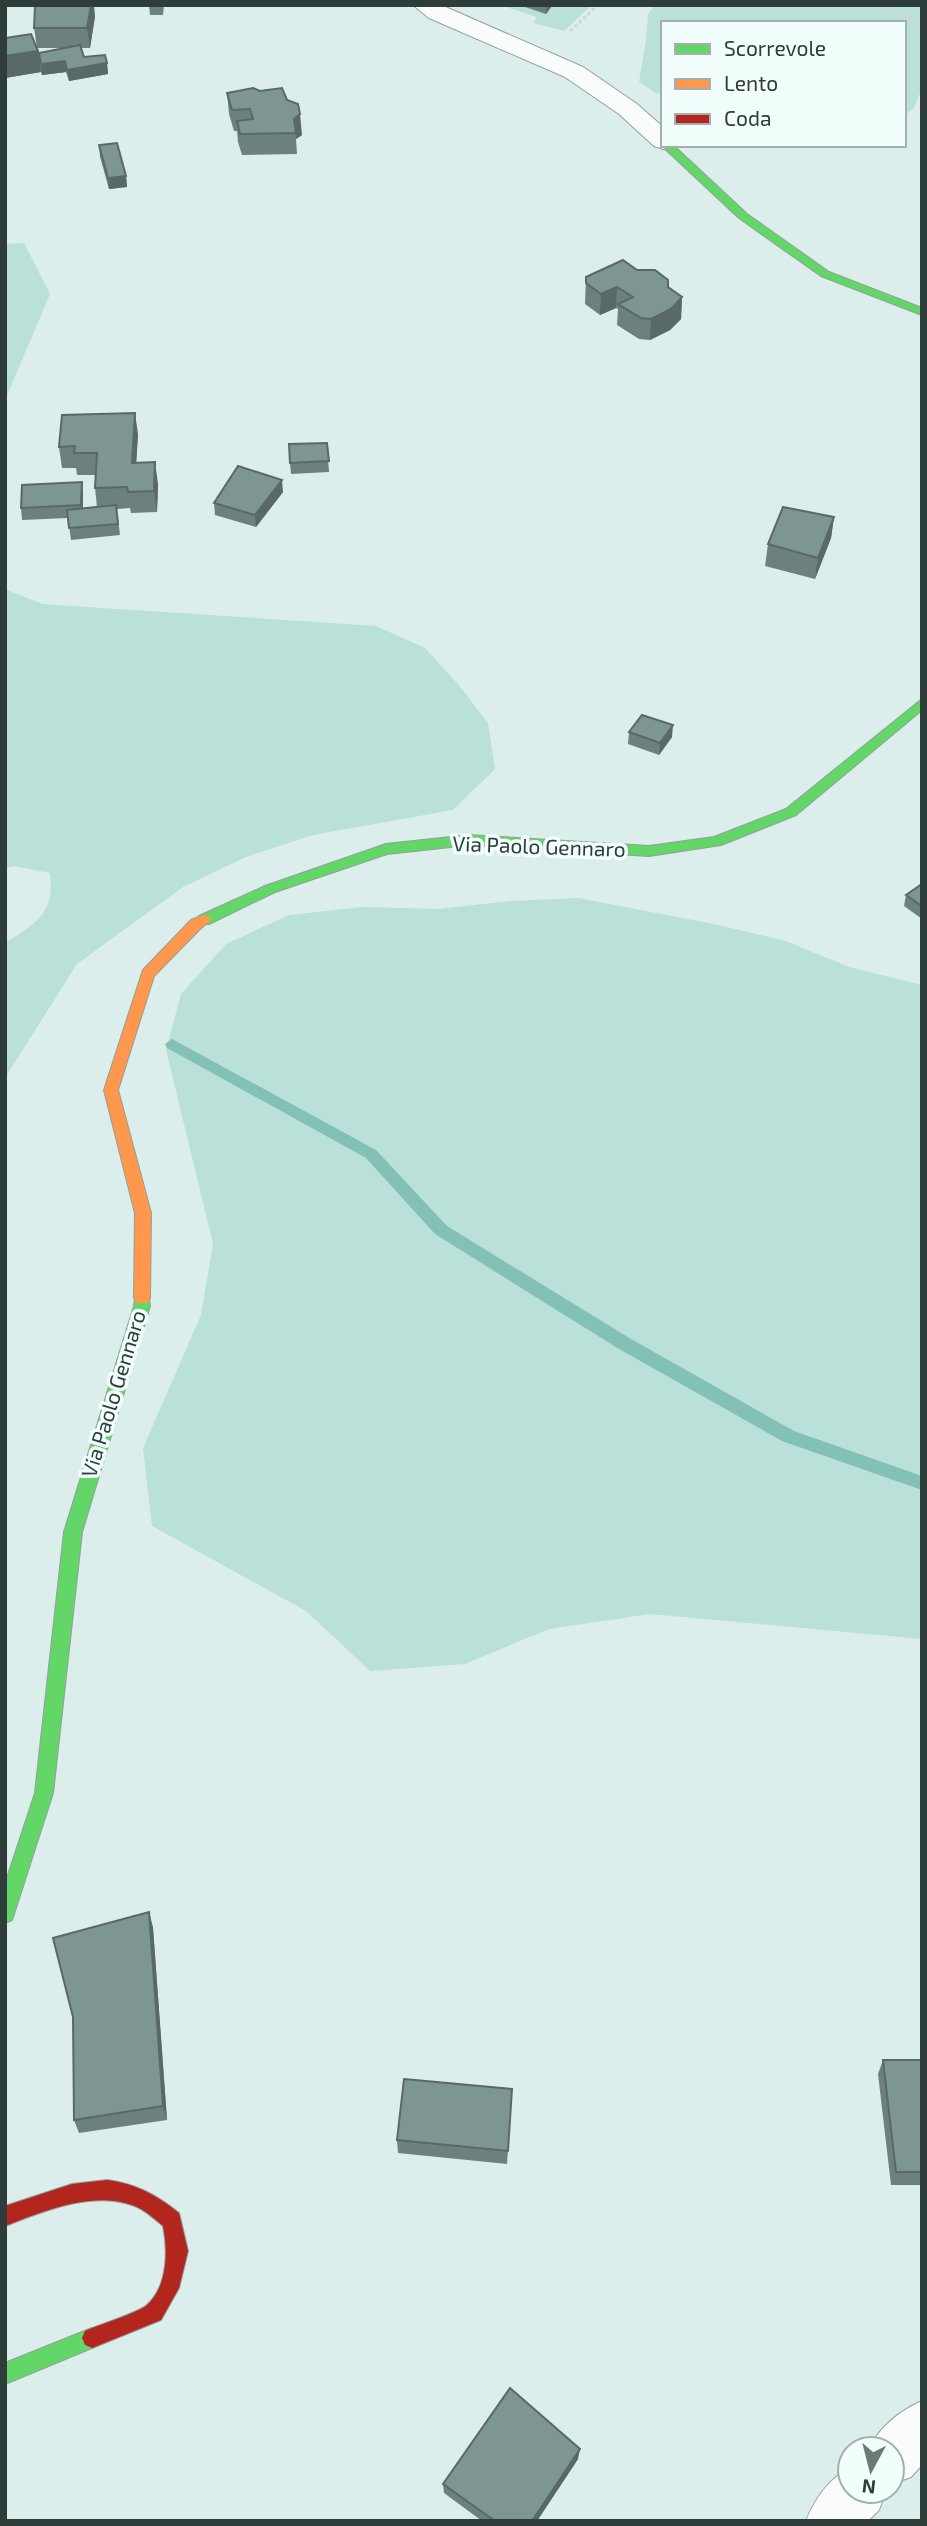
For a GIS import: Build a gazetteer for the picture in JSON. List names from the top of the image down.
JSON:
{
  "streets": {
    "street": ["Via Paolo Gennaro"]
  },
  "legend": ["Scorrevole", "Lento", "Coda"],
  "north": "bottom"
}
